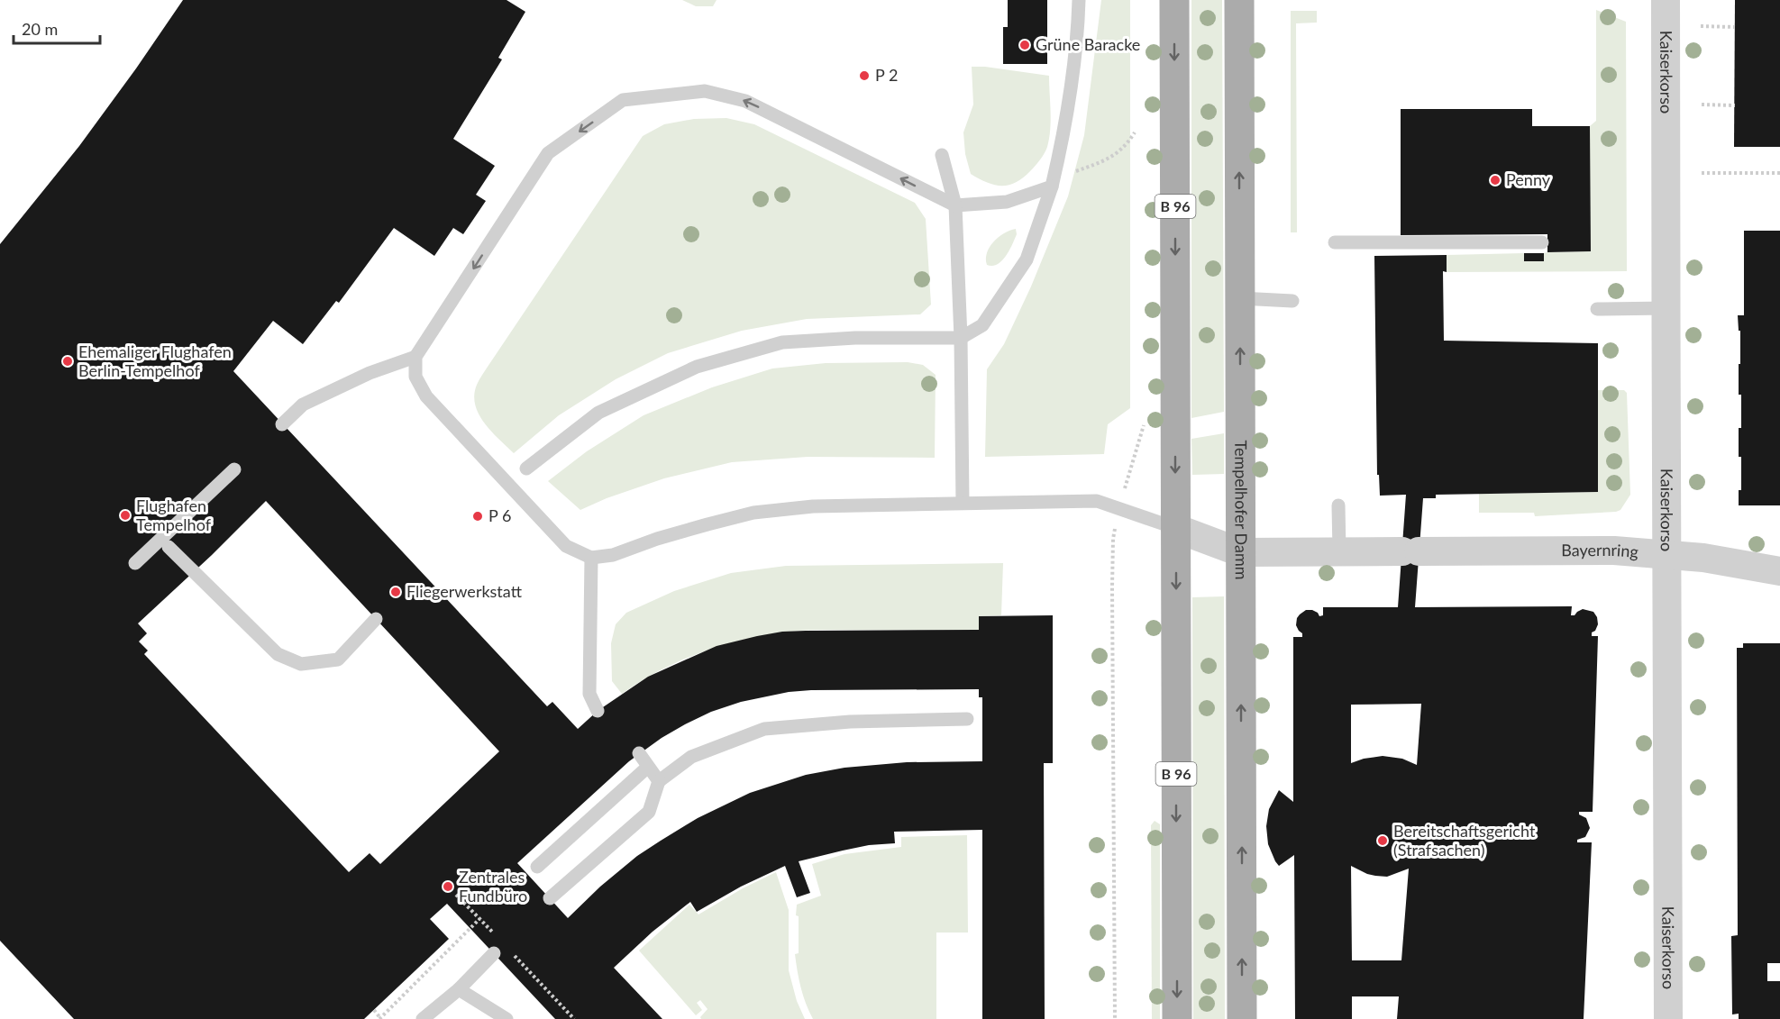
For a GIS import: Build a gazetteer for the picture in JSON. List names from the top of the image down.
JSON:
{
  "streets": {
    "main road": ["B 96", "Tempelhofer Damm"],
    "street": ["Kaiserkorso", "Bayernring"]
  },
  "crossings": [
    ["Kaiserkorso", "Bayernring"],
    ["B 96", "Bayernring"],
    ["Tempelhofer Damm", "Bayernring"]
  ],
  "places": [
    "Grüne Baracke",
    "P 2",
    "Penny",
    "Ehemaliger Flughafen Berlin-Tempelhof",
    "Flughafen Tempelhof",
    "P 6",
    "Fliegerwerkstatt",
    "Bereitschaftsgericht (Strafsachen)",
    "Zentrales Fundbüro"
  ],
  "scale_bar": "20 m"
}
